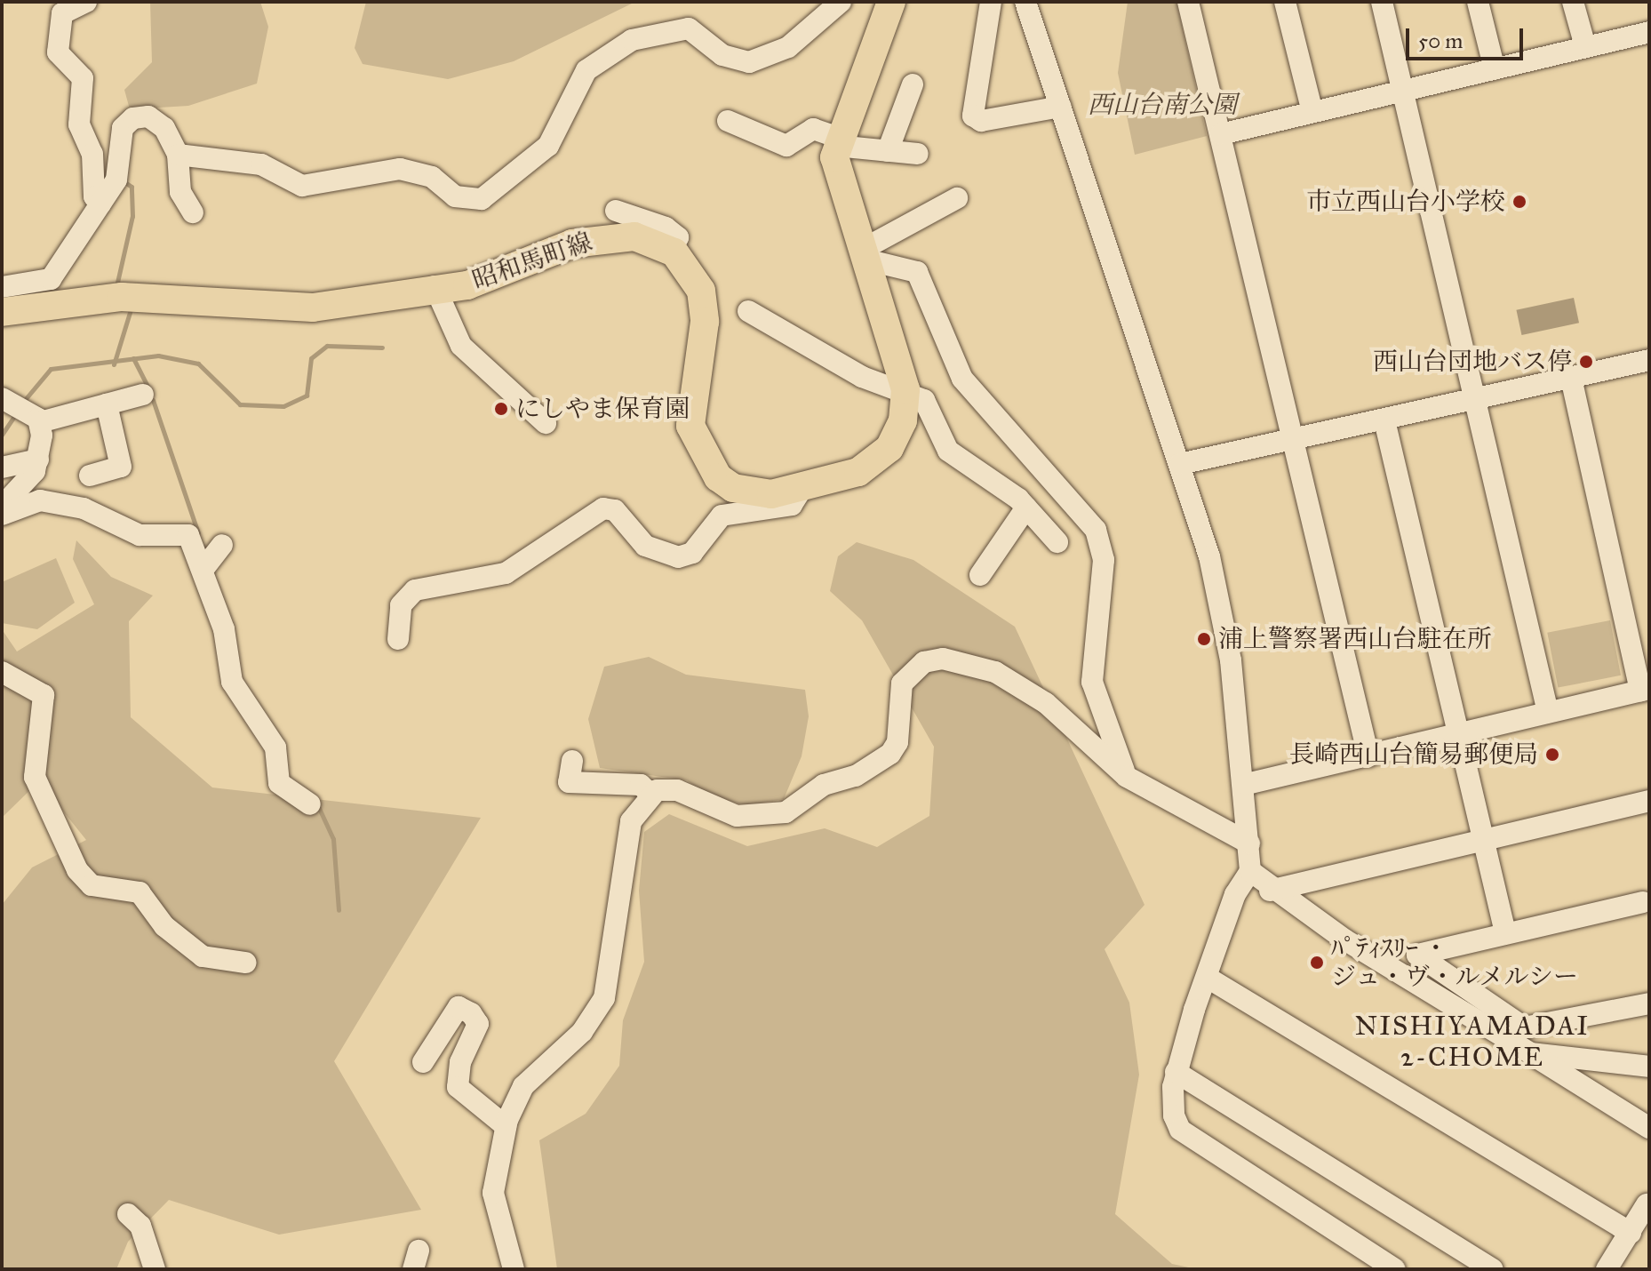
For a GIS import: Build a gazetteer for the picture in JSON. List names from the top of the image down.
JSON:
{
  "streets": {
    "main road": ["昭和馬町線"]
  },
  "districts": ["NISHIYAMADAI 2-CHOME"],
  "parks": ["西山台南公園"],
  "places": [
    "市立西山台小学校",
    "西山台団地バス停",
    "にしやま保育園",
    "浦上警察署西山台駐在所",
    "長崎西山台簡易郵便局",
    "ﾊﾟﾃｨｽﾘｰ ・ ジュ・ヴ・ルメルシー"
  ],
  "scale_bar": "50 m"
}
